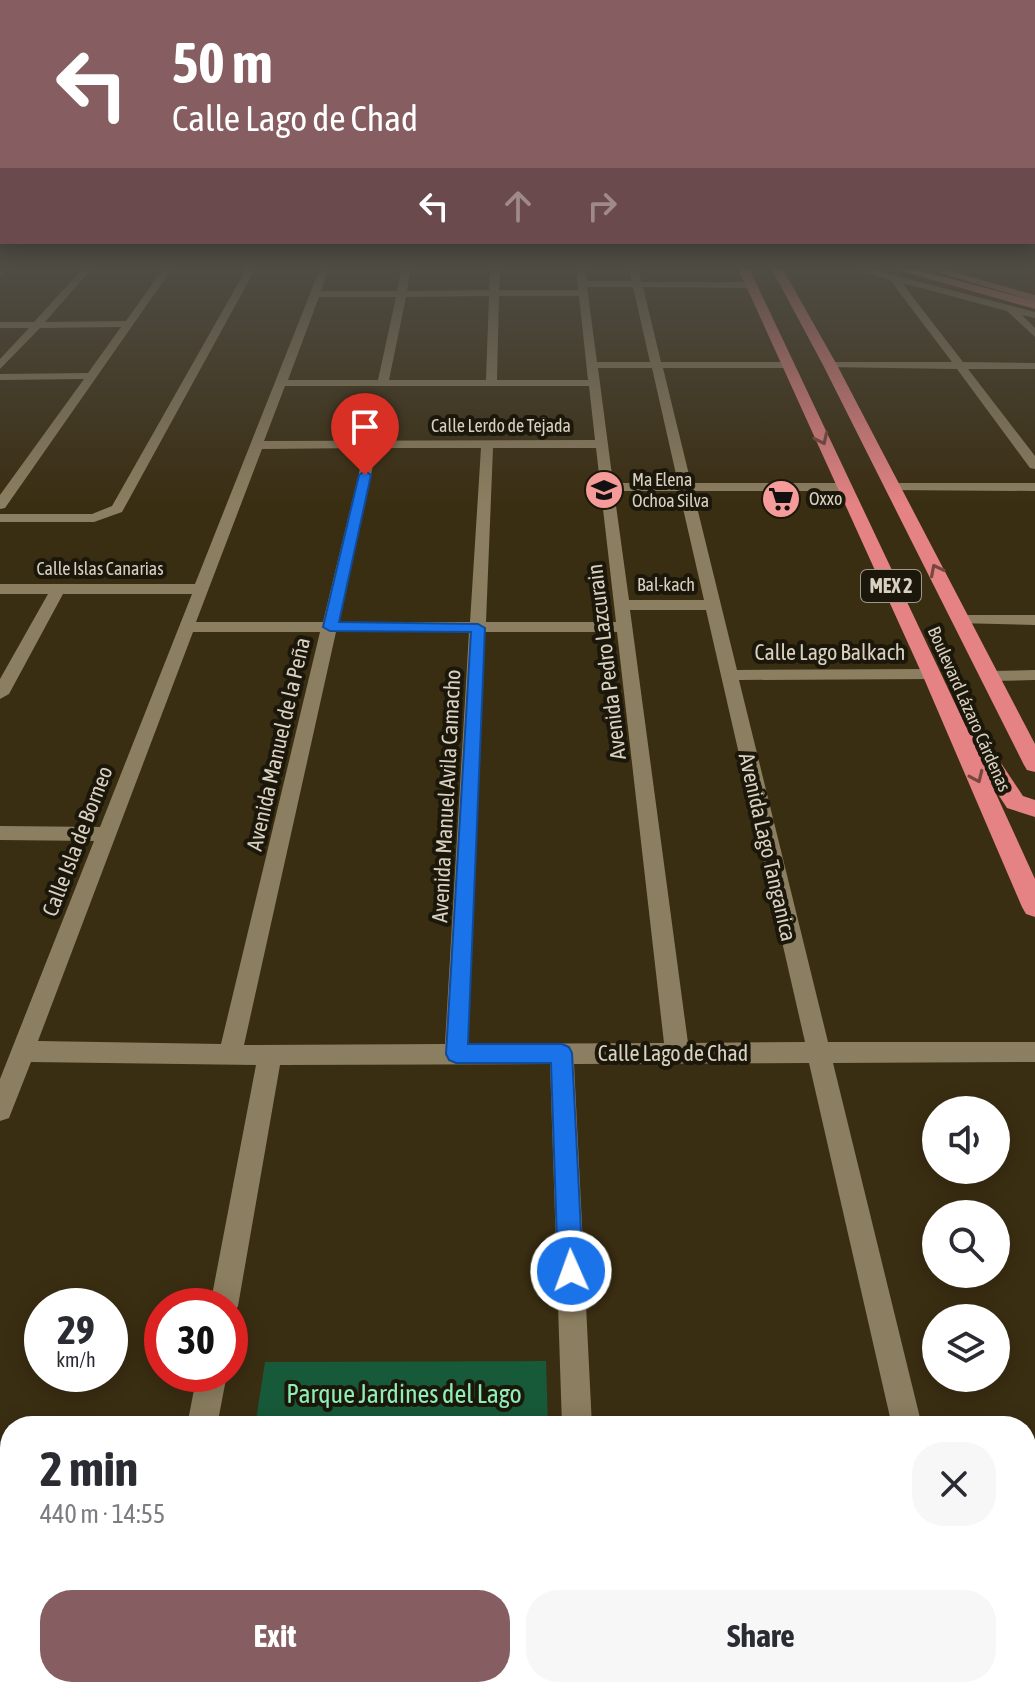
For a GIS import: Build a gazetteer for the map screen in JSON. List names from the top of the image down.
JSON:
{
  "streets": {
    "highway": ["MEX 2", "Boulevard Lázaro Cárdenas"],
    "street": [
      "Calle Lerdo de Tejada",
      "Calle Islas Canarias",
      "Bal-kach",
      "Calle Lago Balkach",
      "Avenida Pedro Lazcurain",
      "Avenida Manuel de la Peña",
      "Avenida Manuel Avila Camacho",
      "Calle Isla de Borneo",
      "Avenida Lago Tanganica",
      "Calle Lago de Chad"
    ]
  },
  "crossings": [
    ["Calle Lerdo de Tejada", "Avenida Pedro Lazcurain"],
    ["Calle Lerdo de Tejada", "Avenida Manuel de la Peña"],
    ["Calle Lerdo de Tejada", "Avenida Manuel Avila Camacho"],
    ["Calle Lerdo de Tejada", "Calle Isla de Borneo"],
    ["Calle Islas Canarias", "Calle Isla de Borneo"],
    ["Bal-kach", "Avenida Pedro Lazcurain"],
    ["Bal-kach", "Avenida Lago Tanganica"],
    ["Calle Lago Balkach", "Boulevard Lázaro Cárdenas"],
    ["Calle Lago Balkach", "Avenida Lago Tanganica"],
    ["Avenida Pedro Lazcurain", "Calle Lago de Chad"],
    ["Avenida Manuel de la Peña", "Calle Lago de Chad"],
    ["Avenida Manuel Avila Camacho", "Calle Lago de Chad"],
    ["Calle Isla de Borneo", "Calle Lago de Chad"],
    ["Avenida Lago Tanganica", "Calle Lago de Chad"]
  ],
  "parks": ["Parque Jardines del Lago"],
  "places": {
    "school or university": ["Ma Elena Ochoa Silva"],
    "supermarket": ["Oxxo"]
  },
  "page": {
    "turn": ["50 m", "Calle Lago de Chad"],
    "speed": "29 km/h",
    "limit": "30",
    "heading": ["2 min", "440 m · 14:55"],
    "buttons": ["Exit", "Share"]
  }
}
